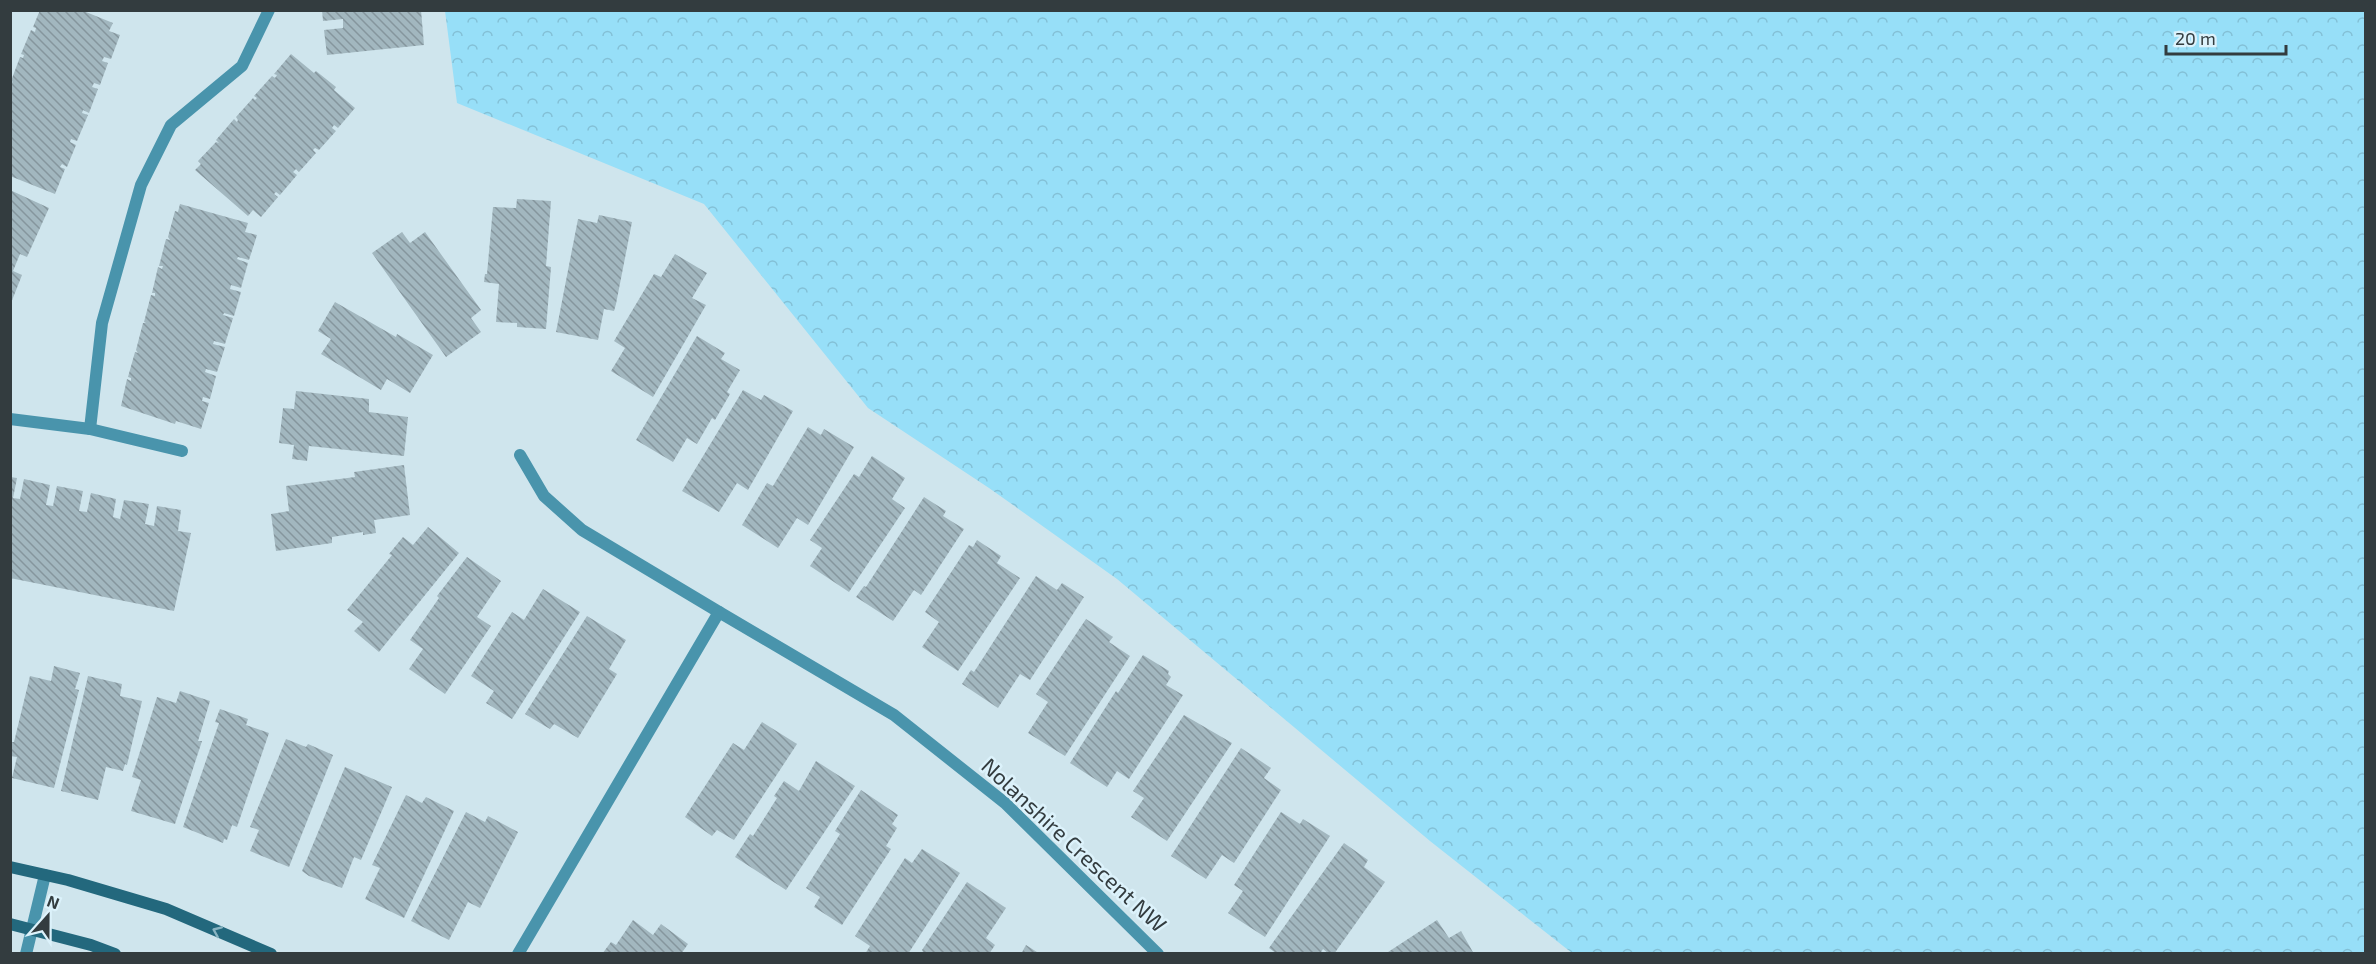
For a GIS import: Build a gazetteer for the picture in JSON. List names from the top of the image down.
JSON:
{
  "streets": {
    "street": ["Nolanshire Crescent NW"]
  },
  "scale_bar": "20 m",
  "north": "top"
}
